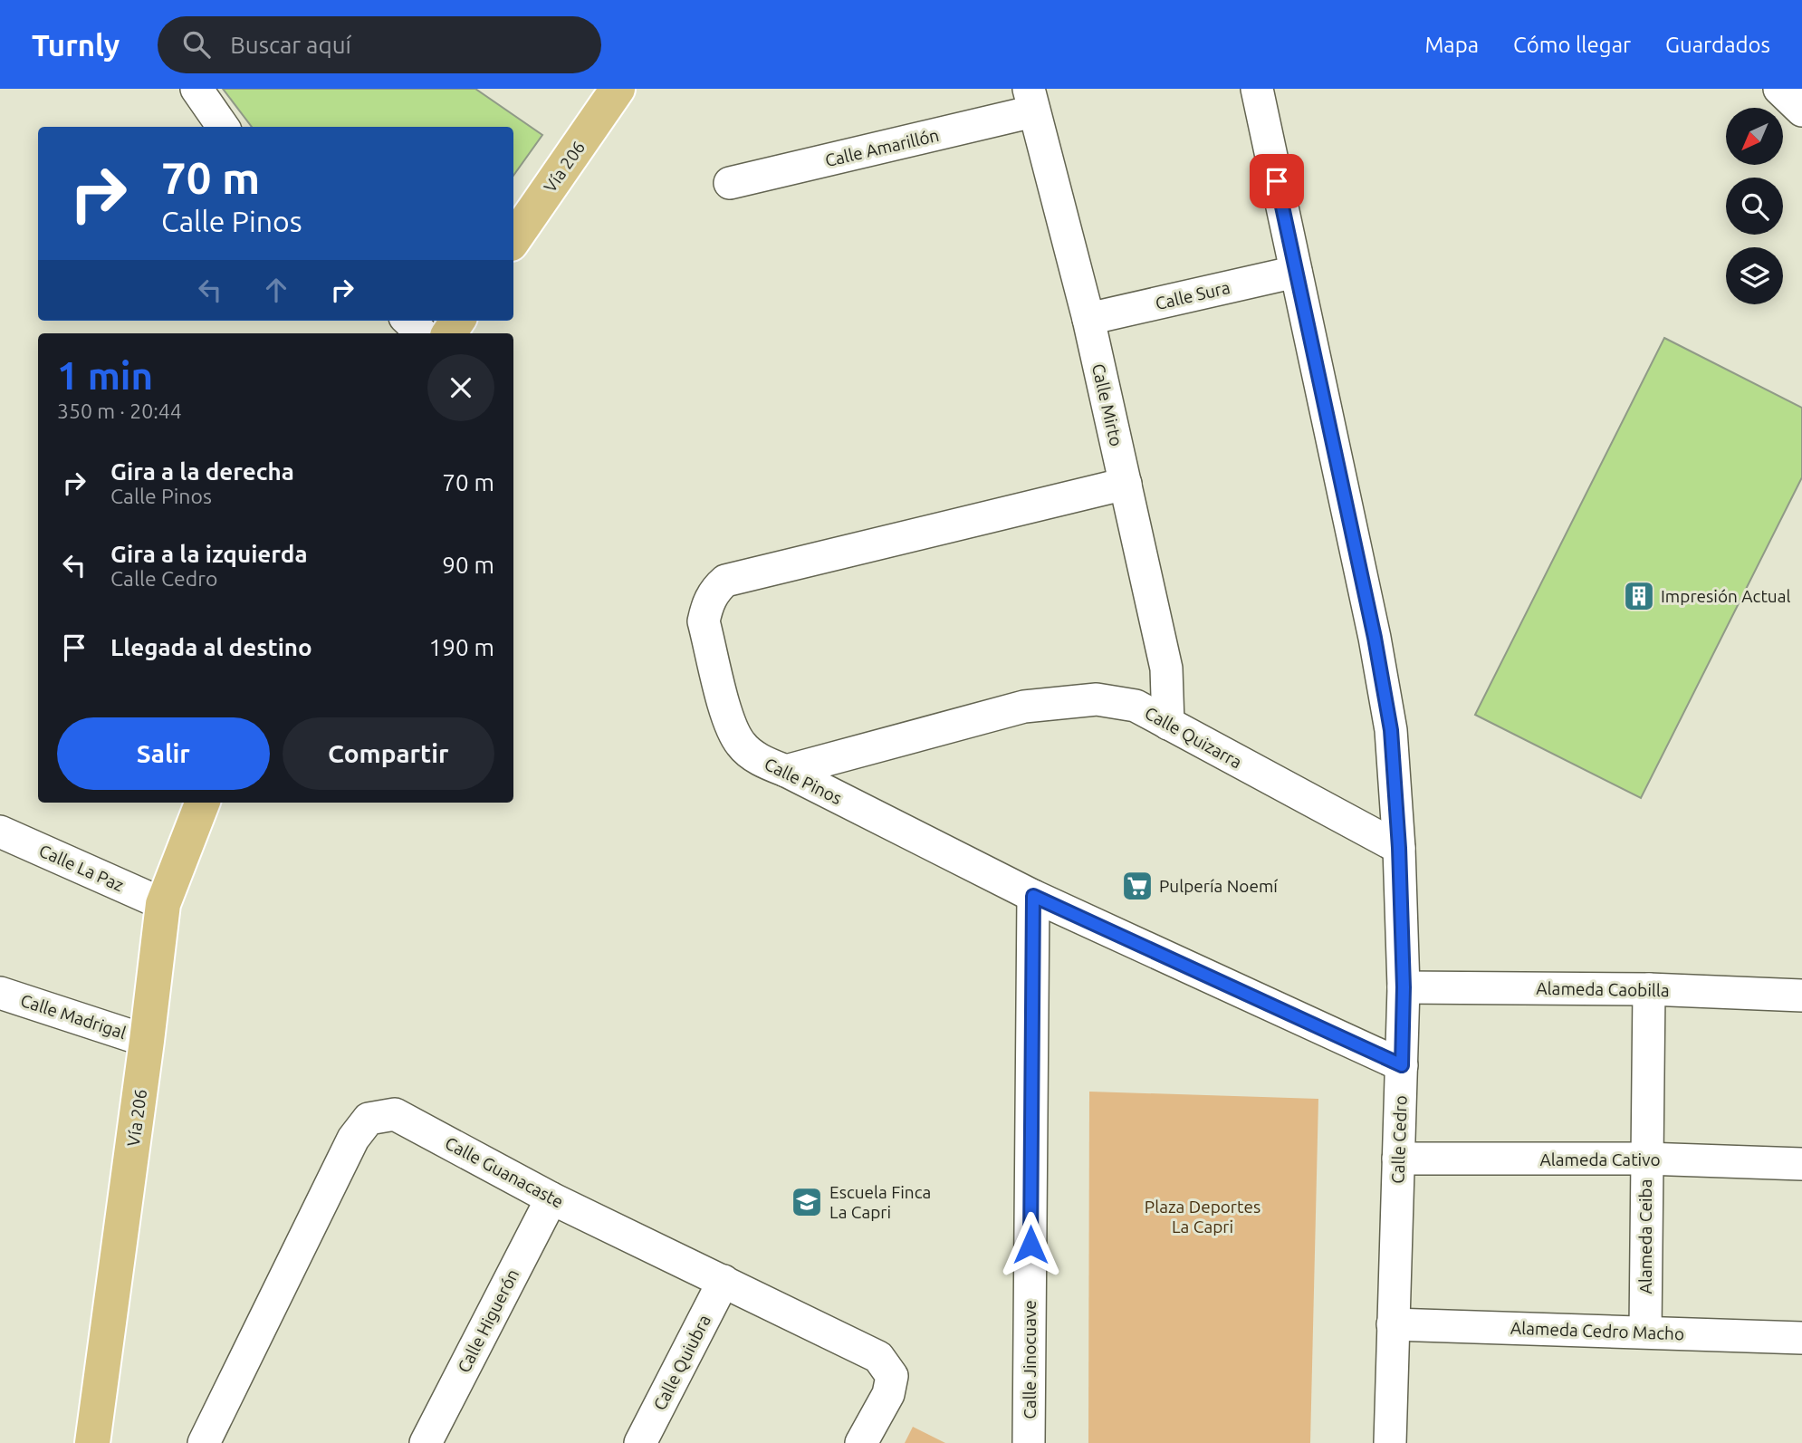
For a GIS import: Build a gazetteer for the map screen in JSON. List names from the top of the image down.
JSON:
{
  "streets": {
    "main road": ["Vía 206"],
    "street": [
      "Calle Amarillón",
      "Calle Sura",
      "Calle Mirto",
      "Calle Quizarra",
      "Calle Pinos",
      "Calle La Paz",
      "Alameda Caobilla",
      "Calle Madrigal",
      "Calle Cedro",
      "Alameda Cativo",
      "Calle Guanacaste",
      "Alameda Ceiba",
      "Calle Higuerón",
      "Alameda Cedro Macho",
      "Calle Jinocuave",
      "Calle Quiubra"
    ]
  },
  "crossings": [
    ["Calle Amarillón", "Calle Mirto"],
    ["Vía 206", "Calle La Paz"],
    ["Vía 206", "Calle Madrigal"],
    ["Calle Sura", "Calle Mirto"],
    ["Calle Sura", "Calle Cedro"],
    ["Calle Mirto", "Calle Quizarra"],
    ["Calle Mirto", "Calle Pinos"],
    ["Calle Quizarra", "Calle Pinos"],
    ["Calle Quizarra", "Calle Cedro"],
    ["Calle Pinos", "Calle Cedro"],
    ["Calle Pinos", "Calle Jinocuave"],
    ["Alameda Caobilla", "Calle Cedro"],
    ["Alameda Caobilla", "Alameda Ceiba"],
    ["Calle Cedro", "Alameda Cativo"],
    ["Calle Cedro", "Alameda Cedro Macho"],
    ["Alameda Cativo", "Alameda Ceiba"],
    ["Calle Guanacaste", "Calle Higuerón"],
    ["Calle Guanacaste", "Calle Quiubra"],
    ["Alameda Ceiba", "Alameda Cedro Macho"]
  ],
  "parks": ["Plaza Deportes La Capri"],
  "places": {
    "building": ["Impresión Actual"],
    "supermarket": ["Pulpería Noemí"],
    "school or university": ["Escuela Finca La Capri"]
  },
  "north": "bottom left",
  "page": {
    "header": "Turnly",
    "search": "Buscar aquí",
    "nav": ["Mapa", "Cómo llegar", "Guardados"],
    "turn": ["70 m", "Calle Pinos"],
    "heading": ["1 min", "350 m · 20:44"],
    "list": [
      {
        "name": "Gira a la derecha",
        "note": "Calle Pinos",
        "value": "70 m"
      },
      {
        "name": "Gira a la izquierda",
        "note": "Calle Cedro",
        "value": "90 m"
      },
      {
        "name": "Llegada al destino",
        "value": "190 m"
      }
    ],
    "buttons": ["Salir", "Compartir"]
  }
}
